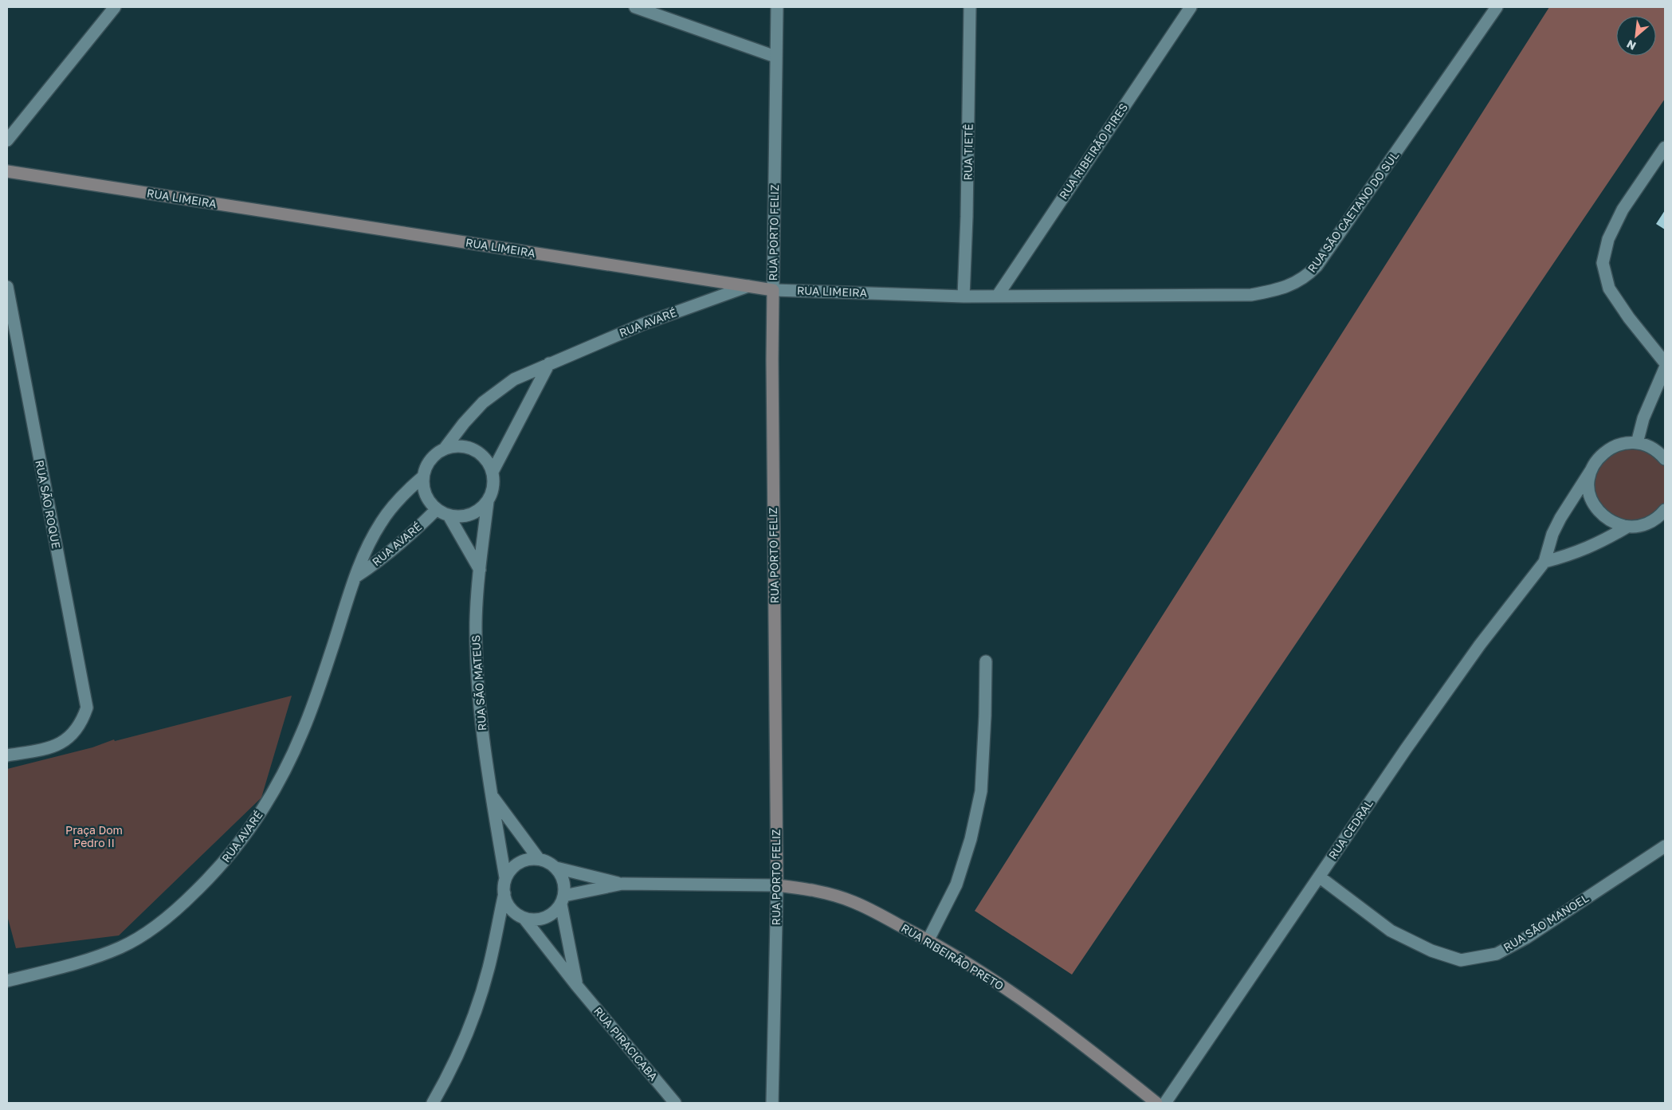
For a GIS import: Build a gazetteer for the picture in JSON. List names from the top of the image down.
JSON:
{
  "streets": {
    "main road": ["RUA LIMEIRA", "RUA PORTO FELIZ", "RUA RIBEIRÃO PRETO"],
    "street": [
      "RUA RIBEIRÃO PIRES",
      "RUA TIETÊ",
      "RUA SÃO CAETANO DO SUL",
      "RUA AVARÉ",
      "RUA SÃO ROQUE",
      "RUA SÃO MATEUS",
      "RUA CEDRAL",
      "RUA SÃO MANOEL",
      "RUA PIRACICABA"
    ]
  },
  "crossings": [
    ["RUA RIBEIRÃO PIRES", "RUA LIMEIRA"],
    ["RUA RIBEIRÃO PIRES", "RUA SÃO CAETANO DO SUL"],
    ["RUA TIETÊ", "RUA LIMEIRA"],
    ["RUA LIMEIRA", "RUA SÃO CAETANO DO SUL"],
    ["RUA LIMEIRA", "RUA PORTO FELIZ"],
    ["RUA LIMEIRA", "RUA AVARÉ"],
    ["RUA PORTO FELIZ", "RUA RIBEIRÃO PRETO"],
    ["RUA AVARÉ", "RUA SÃO MATEUS"],
    ["RUA SÃO MATEUS", "RUA RIBEIRÃO PRETO"],
    ["RUA SÃO MATEUS", "RUA PIRACICABA"],
    ["RUA CEDRAL", "RUA SÃO MANOEL"],
    ["RUA RIBEIRÃO PRETO", "RUA PIRACICABA"]
  ],
  "parks": ["Praça Dom Pedro II"],
  "north": "bottom left"
}
